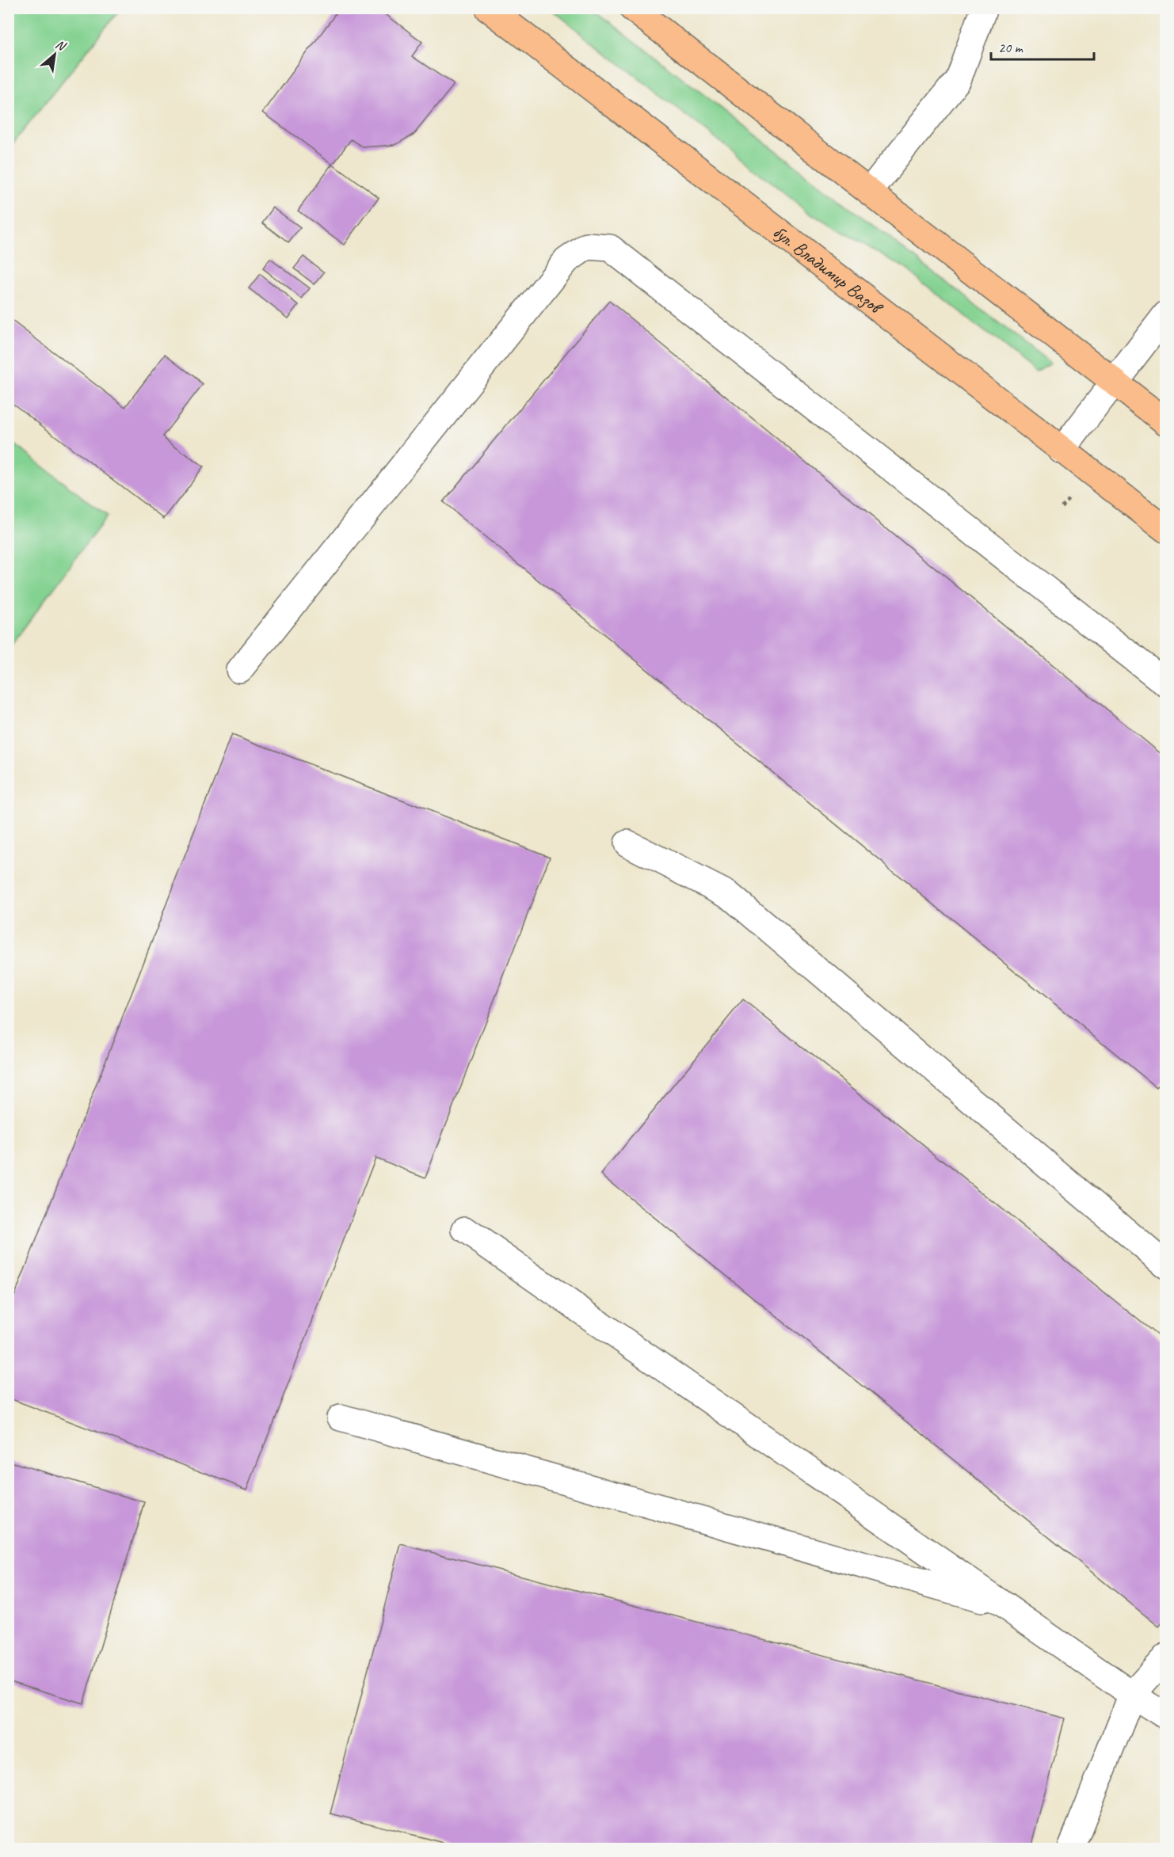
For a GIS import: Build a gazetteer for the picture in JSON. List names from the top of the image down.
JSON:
{
  "streets": {
    "main road": ["бул. Владимир Вазов"]
  },
  "scale_bar": "20 m",
  "north": "top right"
}
